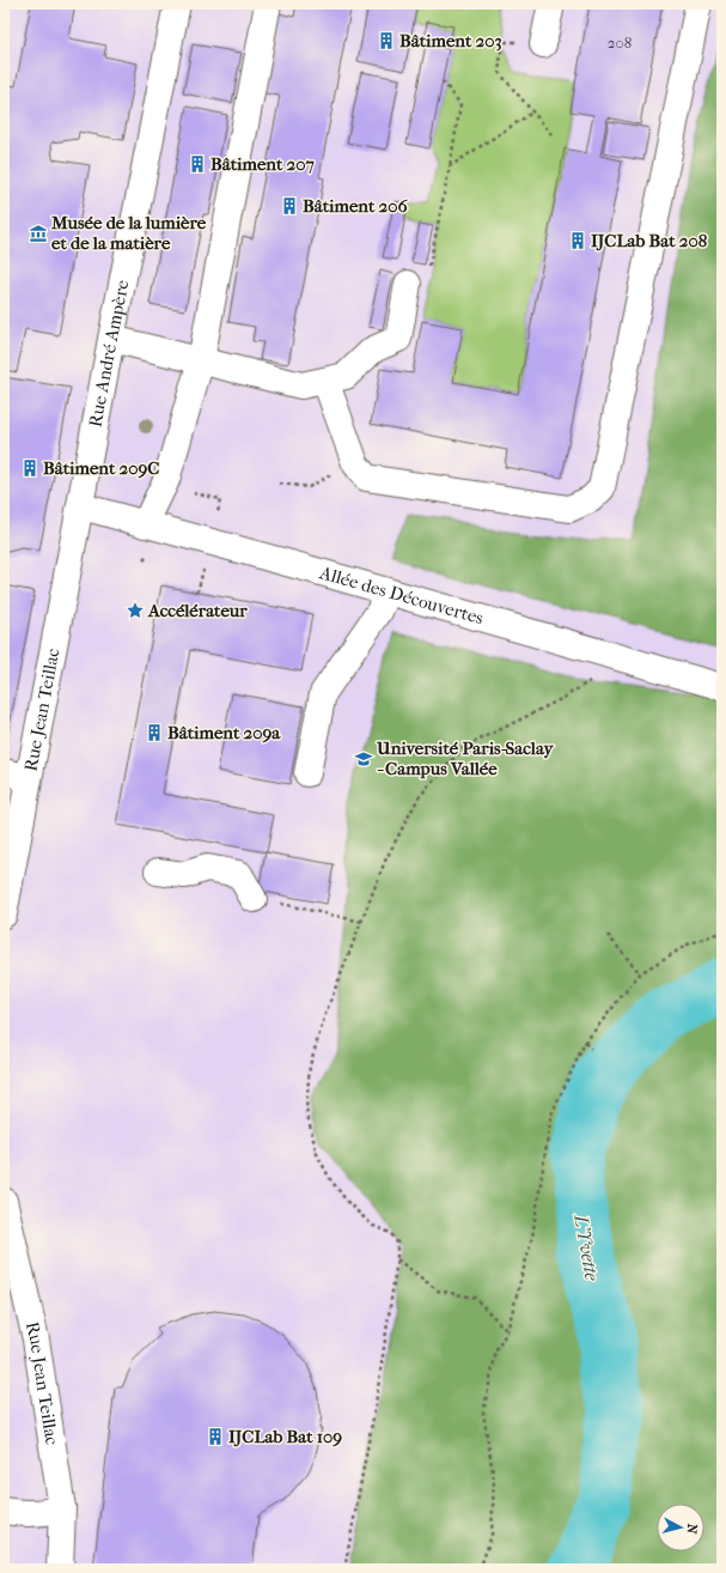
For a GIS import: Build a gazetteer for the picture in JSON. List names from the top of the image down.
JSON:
{
  "streets": {
    "street": ["Rue André Ampère", "Allée des Découvertes", "Rue Jean Teillac"]
  },
  "crossings": [
    ["Rue André Ampère", "Allée des Découvertes"],
    ["Rue André Ampère", "Rue Jean Teillac"],
    ["Allée des Découvertes", "Rue Jean Teillac"]
  ],
  "water": ["L'Yvette"],
  "places": {
    "building": [
      "Bâtiment 203",
      "Bâtiment 207",
      "Bâtiment 206",
      "IJCLab Bat 208",
      "Bâtiment 209C",
      "Bâtiment 209a",
      "IJCLab Bat 109"
    ],
    "museum": ["Musée de la lumière et de la matière"],
    "place": ["Accélérateur"],
    "school or university": ["Université Paris-Saclay - Campus Vallée"]
  },
  "house_numbers": ["208"],
  "north": "right"
}
